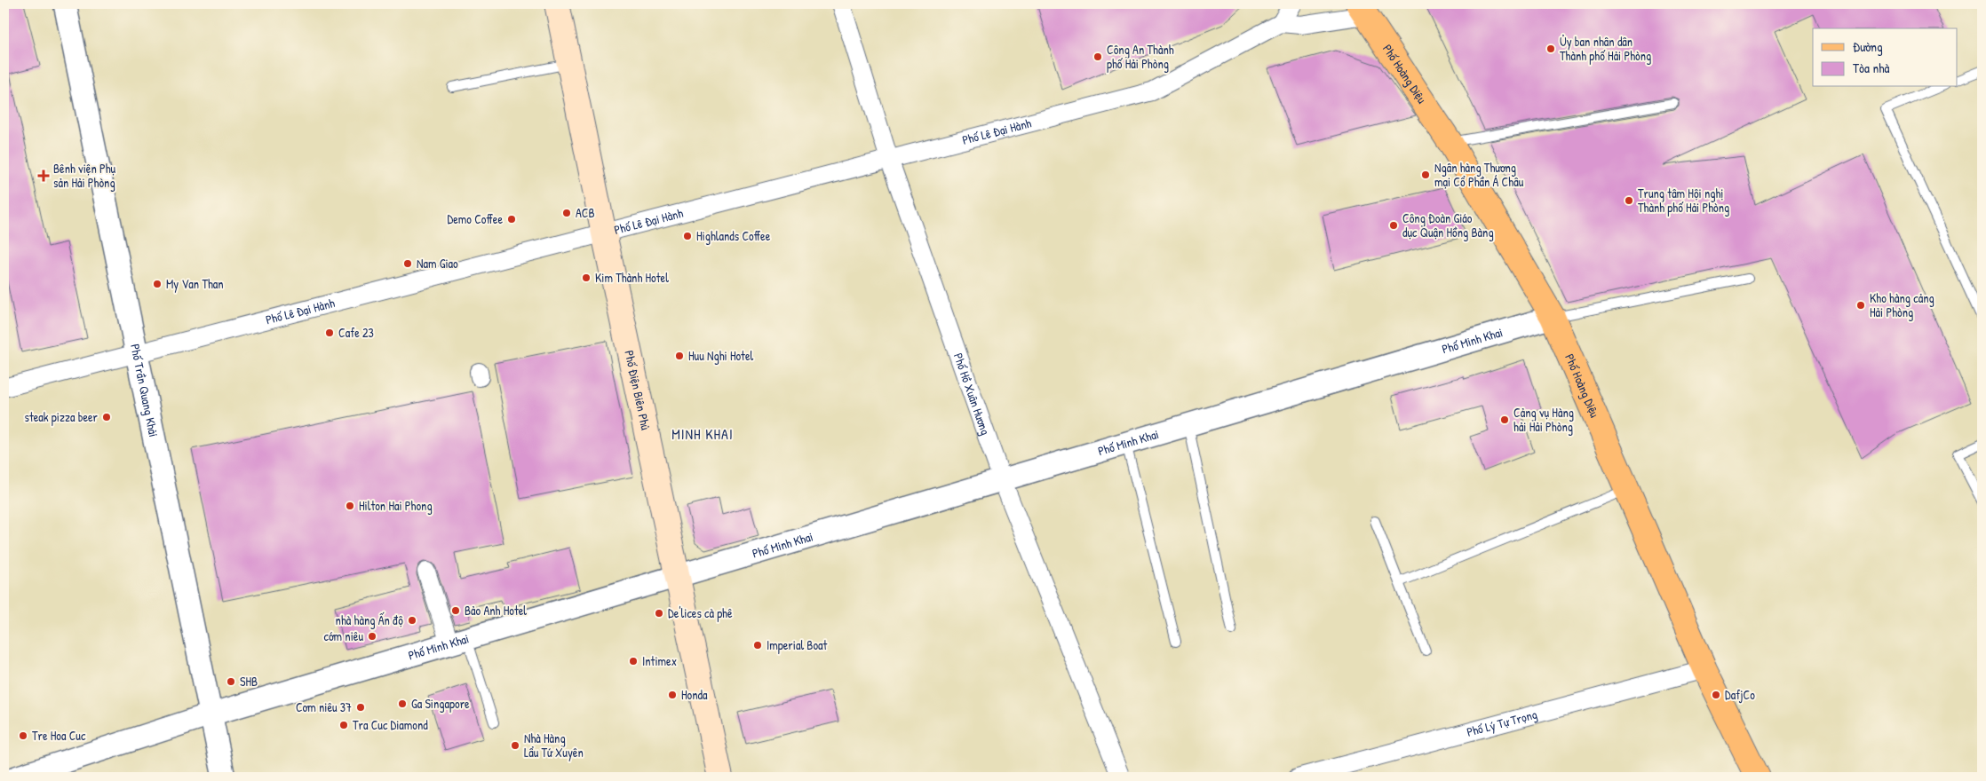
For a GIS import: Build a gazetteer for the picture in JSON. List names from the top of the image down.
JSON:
{
  "streets": {
    "main road": ["Phố Hoàng Diệu", "Phố Điện Biên Phủ"],
    "street": [
      "Phố Lê Đại Hành",
      "Phố Minh Khai",
      "Phố Trần Quang Khải",
      "Phố Hồ Xuân Hương",
      "Phố Lý Tự Trọng"
    ]
  },
  "crossings": [
    ["Phố Hoàng Diệu", "Phố Minh Khai"],
    ["Phố Hoàng Diệu", "Phố Lý Tự Trọng"],
    ["Phố Lê Đại Hành", "Phố Trần Quang Khải"],
    ["Phố Lê Đại Hành", "Phố Điện Biên Phủ"],
    ["Phố Lê Đại Hành", "Phố Hồ Xuân Hương"],
    ["Phố Minh Khai", "Phố Trần Quang Khải"],
    ["Phố Minh Khai", "Phố Điện Biên Phủ"],
    ["Phố Minh Khai", "Phố Hồ Xuân Hương"]
  ],
  "districts": ["MINH KHAI"],
  "places": {
    "other": [
      "Ủy ban nhân dân Thành phố Hải Phòng",
      "Công An Thành phố Hải Phòng",
      "Ngân hàng Thương mại Cổ Phần Á Châu",
      "Trung tâm Hội nghị Thành phố Hải Phòng",
      "ACB",
      "Demo Coffee",
      "Công Đoàn Giáo dục Quận Hồng Bàng",
      "Highlands Coffee",
      "Nam Giao",
      "Kim Thành Hotel",
      "My Van Than",
      "Kho hàng cảng Hải Phòng",
      "Cafe 23",
      "Huu Nghi Hotel",
      "steak pizza beer",
      "Cảng vụ Hàng hải Hải Phòng",
      "Hilton Hai Phong",
      "Bảo Anh Hotel",
      "De'lices cà phê",
      "nhà hàng Ấn độ",
      "cớm niêu",
      "Imperial Boat",
      "Intimex",
      "SHB",
      "Honda",
      "DafjCo",
      "Ga Singapore",
      "Cơm niêu 37",
      "Tra Cuc Diamond",
      "Tre Hoa Cuc",
      "Nhà Hàng Lẩu Tứ Xuyên"
    ],
    "health": ["Bênh viện Phụ sản Hải Phòng"]
  },
  "legend": ["Đường", "Tòa nhà"]
}
